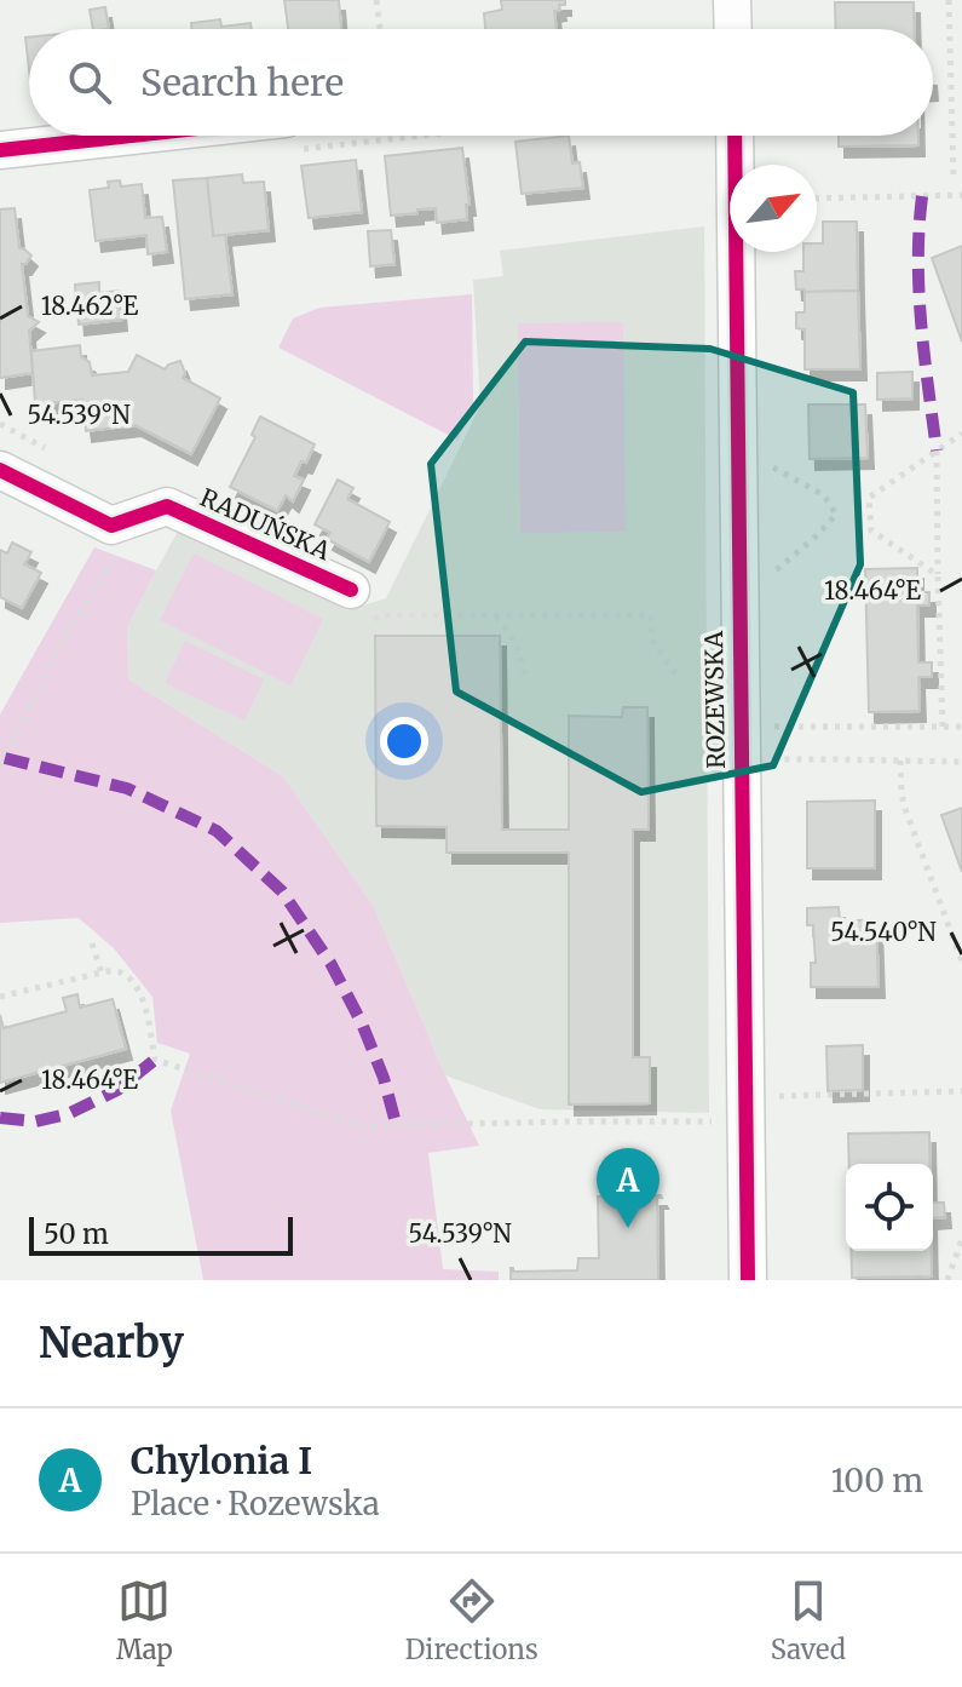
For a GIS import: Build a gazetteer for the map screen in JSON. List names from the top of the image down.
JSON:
{
  "streets": {
    "street": ["RADUŃSKA", "ROZEWSKA"]
  },
  "scale_bar": "50 m",
  "north": "top right",
  "page": {
    "search": "Search here",
    "pins": "A",
    "scale": "50 m",
    "heading": "Nearby",
    "list": [
      {
        "mark": "A",
        "name": "Chylonia I",
        "note": "Place · Rozewska",
        "value": "100 m"
      }
    ],
    "nav": ["Map", "Directions", "Saved"]
  },
  "coordinates": [
    "18.462°E",
    "54.539°N",
    "18.464°E",
    "54.540°N"
  ]
}
